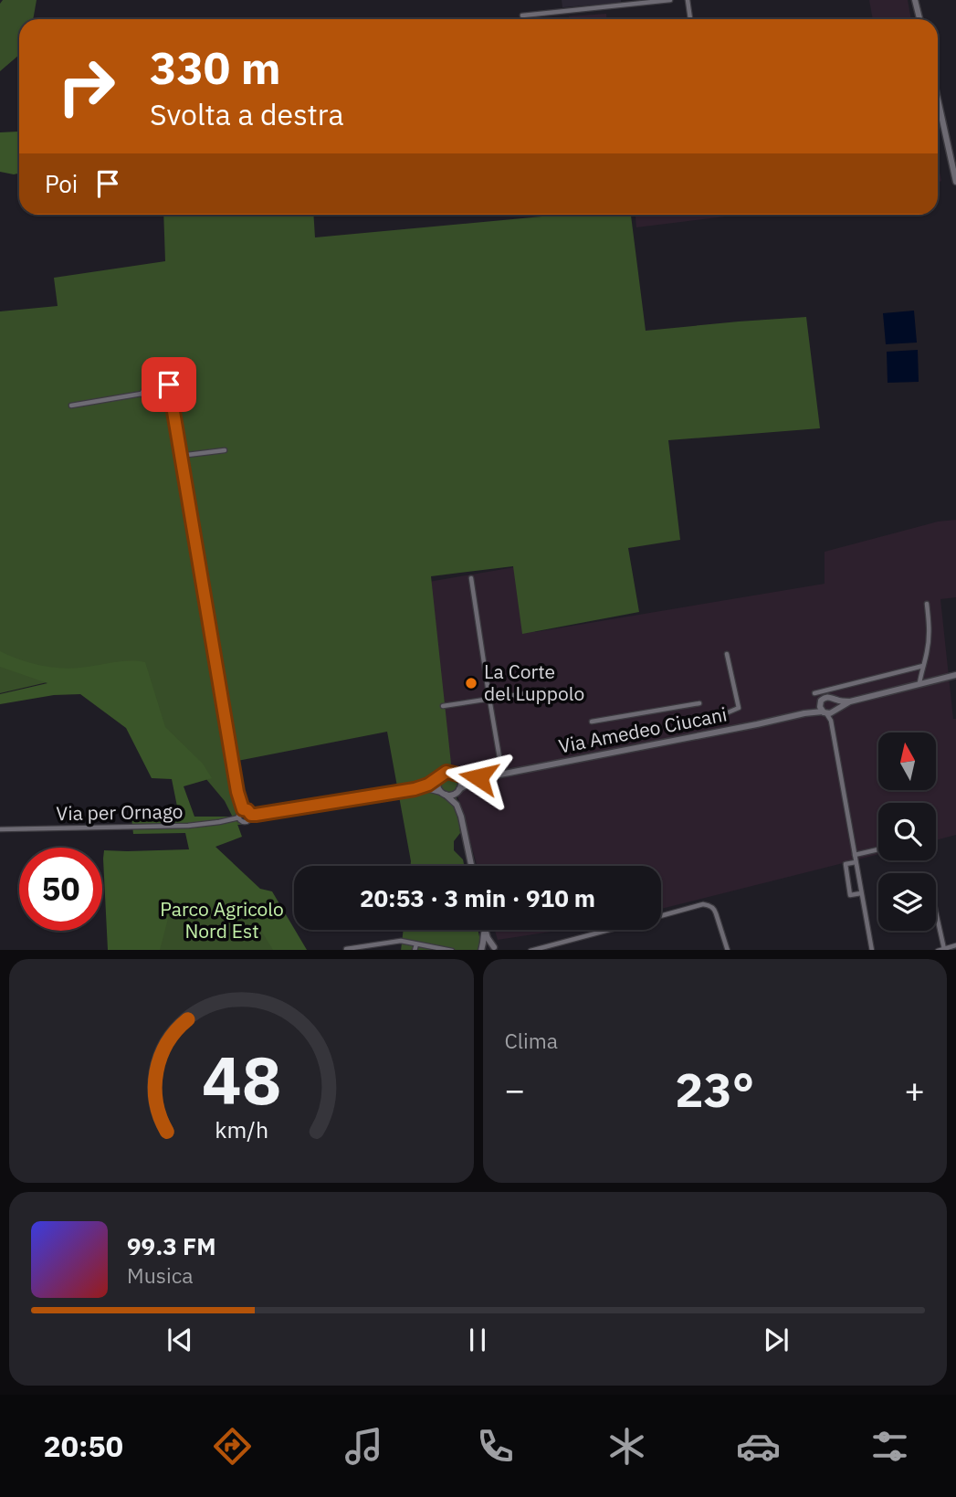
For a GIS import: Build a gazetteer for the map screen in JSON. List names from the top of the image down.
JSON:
{
  "streets": {
    "main road": ["Via Amedeo Ciucani"],
    "street": ["Via per Ornago"]
  },
  "crossings": [
    ["Via Amedeo Ciucani", "Via per Ornago"]
  ],
  "parks": ["Parco Agricolo Nord Est"],
  "places": ["La Corte del Luppolo"],
  "north": "top",
  "page": {
    "turn": ["330 m", "Svolta a destra"],
    "then": "Poi",
    "limit": "50",
    "trip": "20:53 · 3 min · 910 m",
    "tile": "Clima",
    "heat": ["−", "23°", "+"],
    "song": ["99.3 FM", "Musica"],
    "tabs": "20:50",
    "gauge": ["48", "km/h"]
  }
}
